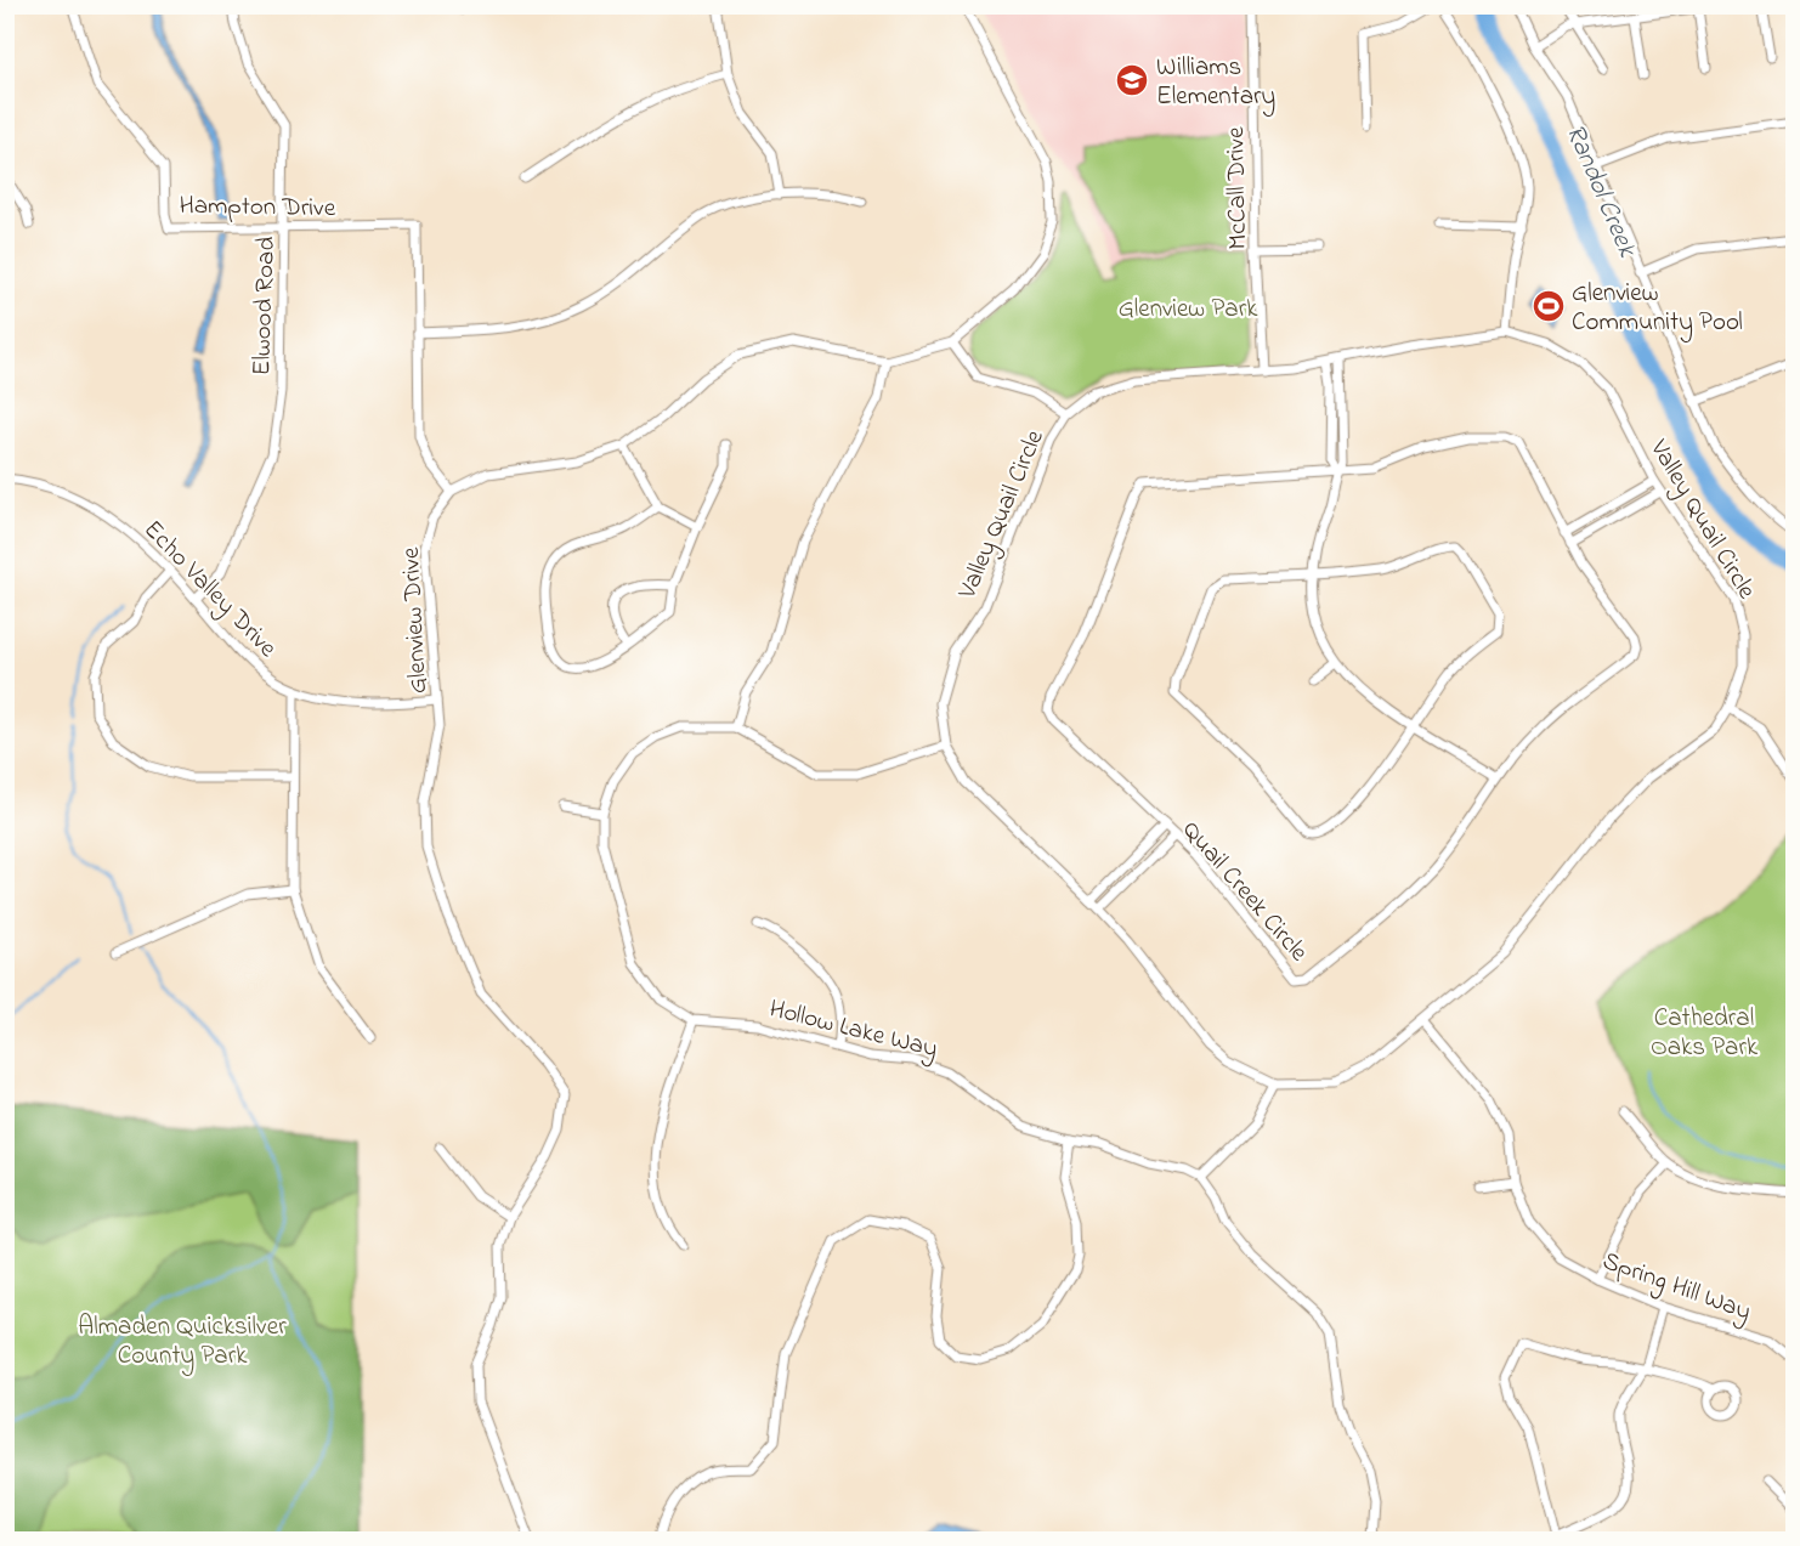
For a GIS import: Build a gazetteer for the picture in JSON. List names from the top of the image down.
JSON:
{
  "streets": {
    "street": [
      "McCall Drive",
      "Hampton Drive",
      "Elwood Road",
      "Valley Quail Circle",
      "Echo Valley Drive",
      "Glenview Drive",
      "Quail Creek Circle",
      "Hollow Lake Way",
      "Spring Hill Way"
    ]
  },
  "crossings": [
    ["McCall Drive", "Valley Quail Circle"],
    ["Hampton Drive", "Elwood Road"],
    ["Elwood Road", "Echo Valley Drive"],
    ["Valley Quail Circle", "Spring Hill Way"],
    ["Echo Valley Drive", "Glenview Drive"]
  ],
  "water": ["Randol Creek"],
  "parks": ["Glenview Park", "Cathedral Oaks Park", "Almaden Quicksilver County Park"],
  "places": {
    "school or university": ["Williams Elementary"],
    "sports": ["Glenview Community Pool"]
  }
}
